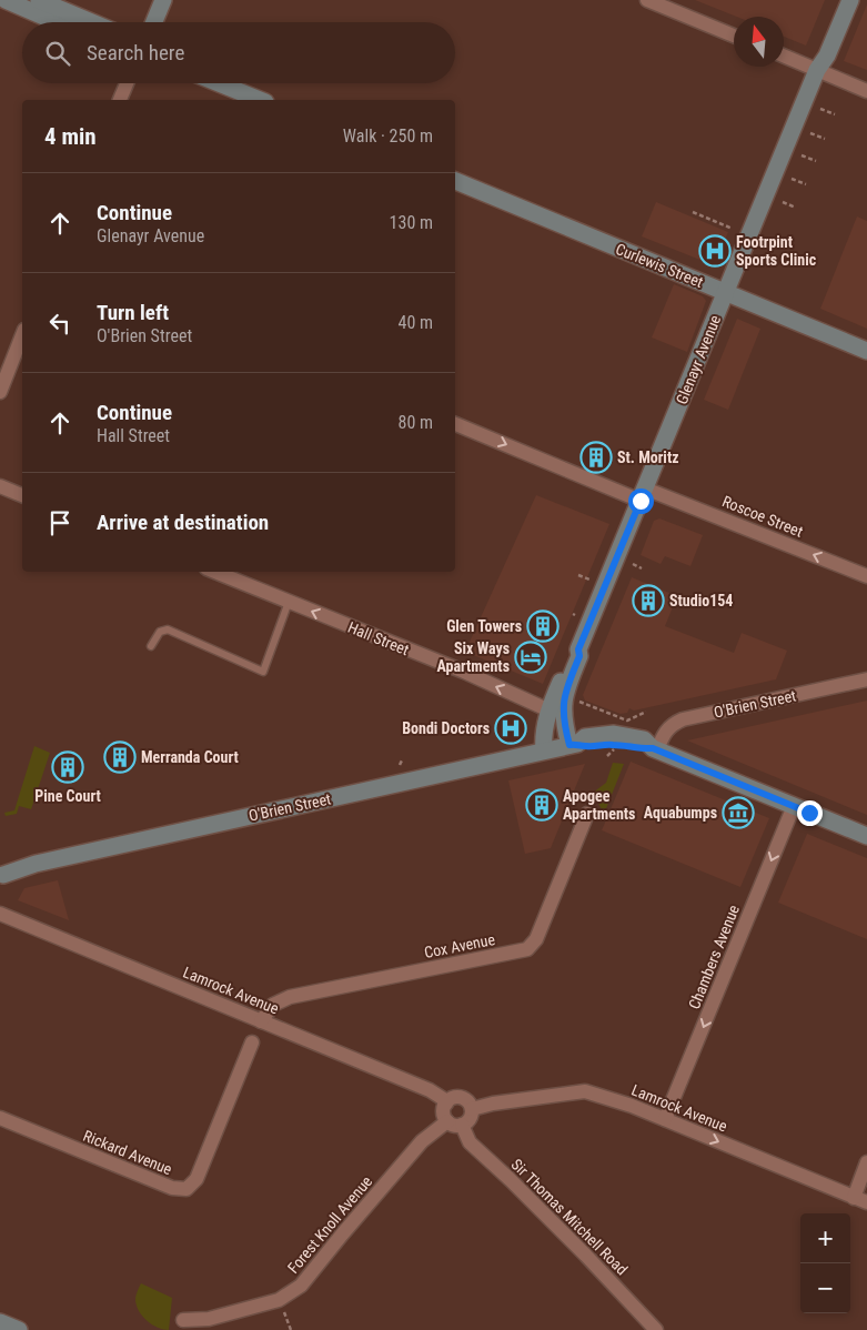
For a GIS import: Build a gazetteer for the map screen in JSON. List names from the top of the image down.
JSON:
{
  "streets": {
    "street": [
      "Curlewis Street",
      "Glenayr Avenue",
      "Roscoe Street",
      "Hall Street",
      "O'Brien Street",
      "Cox Avenue",
      "Chambers Avenue",
      "Lamrock Avenue",
      "Rickard Avenue",
      "Sir Thomas Mitchell Road",
      "Forest Knoll Avenue"
    ]
  },
  "crossings": [
    ["Curlewis Street", "Glenayr Avenue"],
    ["Glenayr Avenue", "Roscoe Street"],
    ["Glenayr Avenue", "Hall Street"],
    ["Glenayr Avenue", "O'Brien Street"],
    ["Cox Avenue", "Lamrock Avenue"],
    ["Chambers Avenue", "Lamrock Avenue"],
    ["Lamrock Avenue", "Sir Thomas Mitchell Road"],
    ["Lamrock Avenue", "Forest Knoll Avenue"],
    ["Sir Thomas Mitchell Road", "Forest Knoll Avenue"]
  ],
  "one_way": ["Hall Street", "Chambers Avenue"],
  "places": {
    "hospital": ["Footrpint Sports Clinic", "Bondi Doctors"],
    "building": [
      "St. Moritz",
      "Studio154",
      "Glen Towers",
      "Merranda Court",
      "Pine Court",
      "Apogee Apartments"
    ],
    "hotel": ["Six Ways Apartments"],
    "museum": ["Aquabumps"]
  },
  "north": "top",
  "page": {
    "search": "Search here",
    "heading": ["4 min", "Walk · 250 m"],
    "list": [
      ["Continue", "Glenayr Avenue", "130 m"],
      ["Turn left", "O'Brien Street", "40 m"],
      ["Continue", "Hall Street", "80 m"],
      "Arrive at destination"
    ],
    "map_buttons": ["+", "−"]
  }
}
